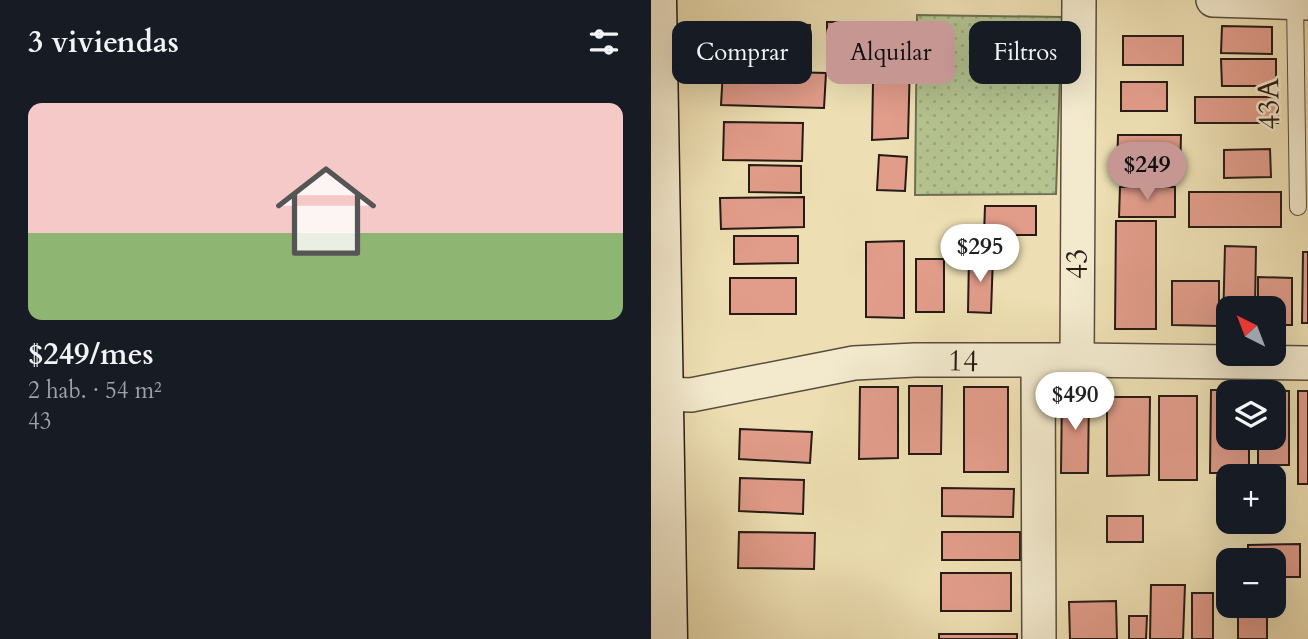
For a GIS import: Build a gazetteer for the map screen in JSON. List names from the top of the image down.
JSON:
{
  "streets": {
    "street": ["43", "14"],
    "lane": ["43A"]
  },
  "crossings": [
    ["43", "14"]
  ],
  "north": "top left",
  "page": {
    "heading": "3 viviendas",
    "chip": ["Comprar", "Alquilar", "Filtros"],
    "list": [
      {
        "name": "$249/mes",
        "note": "2 hab. · 54 m² · 43"
      }
    ],
    "price": ["$249", "$295", "$490"],
    "map_buttons": ["+", "−"]
  }
}
